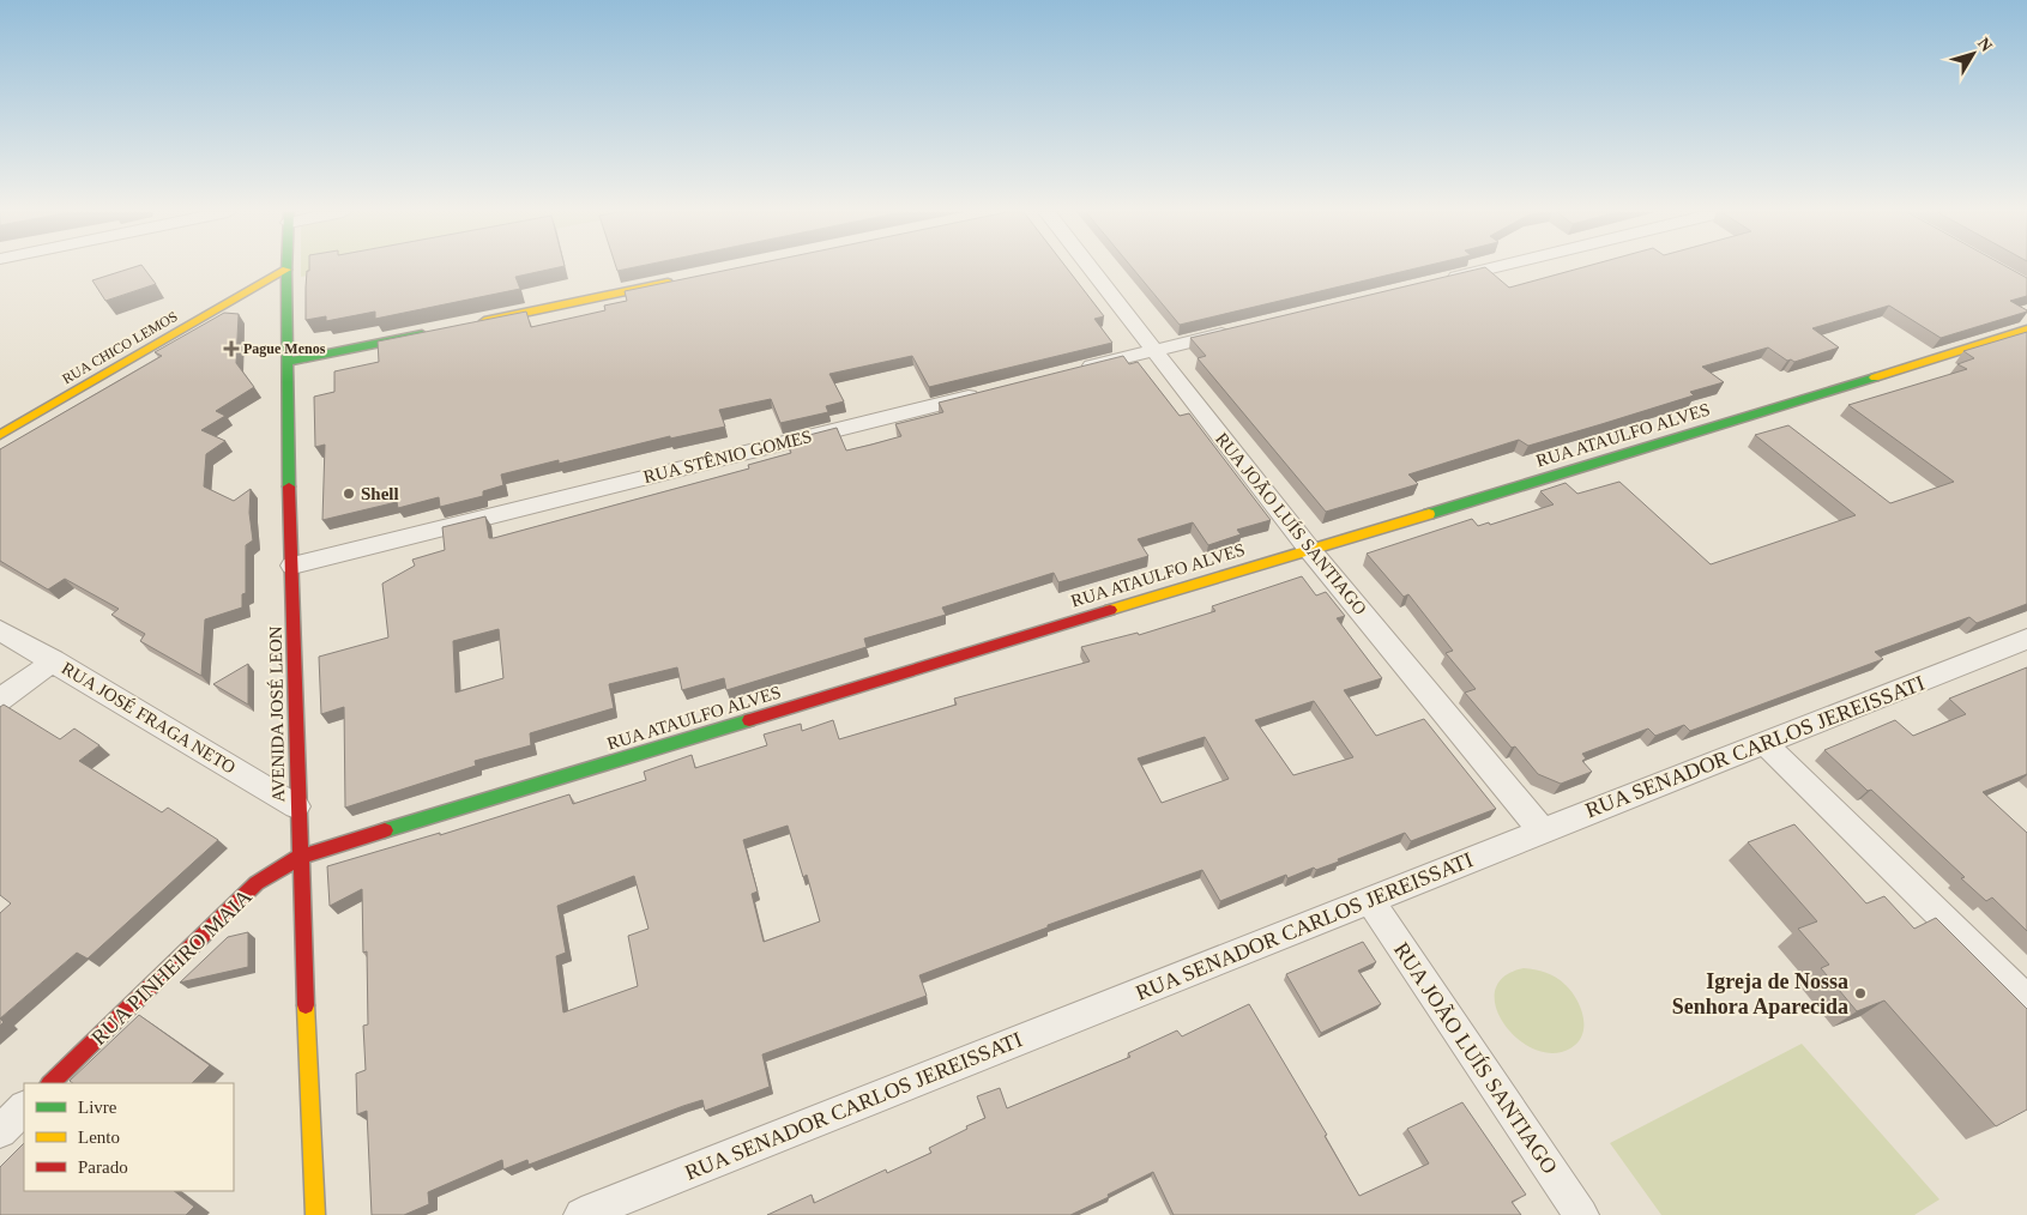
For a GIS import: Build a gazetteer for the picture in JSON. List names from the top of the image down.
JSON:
{
  "streets": {
    "street": [
      "RUA CHICO LEMOS",
      "RUA ATAULFO ALVES",
      "RUA STÊNIO GOMES",
      "RUA JOÃO LUÍS SANTIAGO",
      "AVENIDA JOSÉ LEON",
      "RUA JOSÉ FRAGA NETO",
      "RUA SENADOR CARLOS JEREISSATI",
      "RUA PINHEIRO MAIA"
    ]
  },
  "crossings": [
    ["RUA CHICO LEMOS", "AVENIDA JOSÉ LEON"],
    ["RUA ATAULFO ALVES", "RUA JOÃO LUÍS SANTIAGO"],
    ["RUA ATAULFO ALVES", "AVENIDA JOSÉ LEON"],
    ["RUA ATAULFO ALVES", "RUA PINHEIRO MAIA"],
    ["RUA STÊNIO GOMES", "AVENIDA JOSÉ LEON"],
    ["RUA JOÃO LUÍS SANTIAGO", "RUA SENADOR CARLOS JEREISSATI"],
    ["AVENIDA JOSÉ LEON", "RUA JOSÉ FRAGA NETO"],
    ["AVENIDA JOSÉ LEON", "RUA PINHEIRO MAIA"]
  ],
  "places": {
    "health": ["Pague Menos"],
    "other": ["Shell", "Igreja de Nossa Senhora Aparecida"]
  },
  "legend": ["Livre", "Lento", "Parado"],
  "north": "top right"
}
